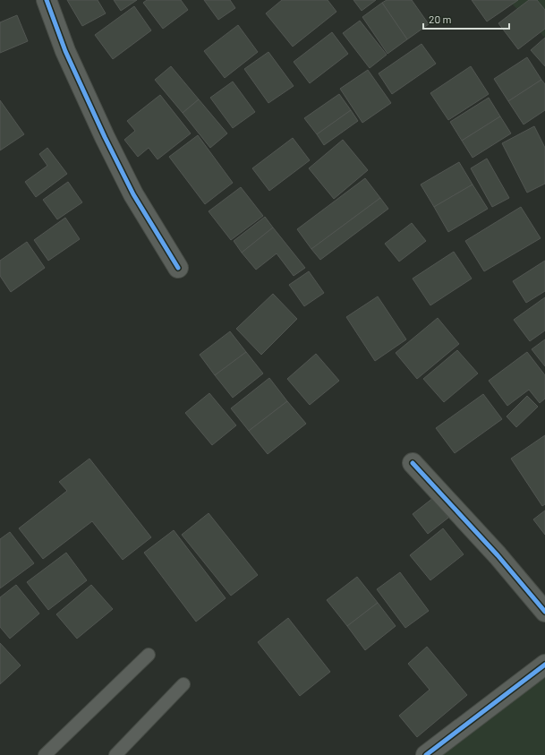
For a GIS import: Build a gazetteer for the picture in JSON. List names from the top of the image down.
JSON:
{
  "scale_bar": "20 m"
}
